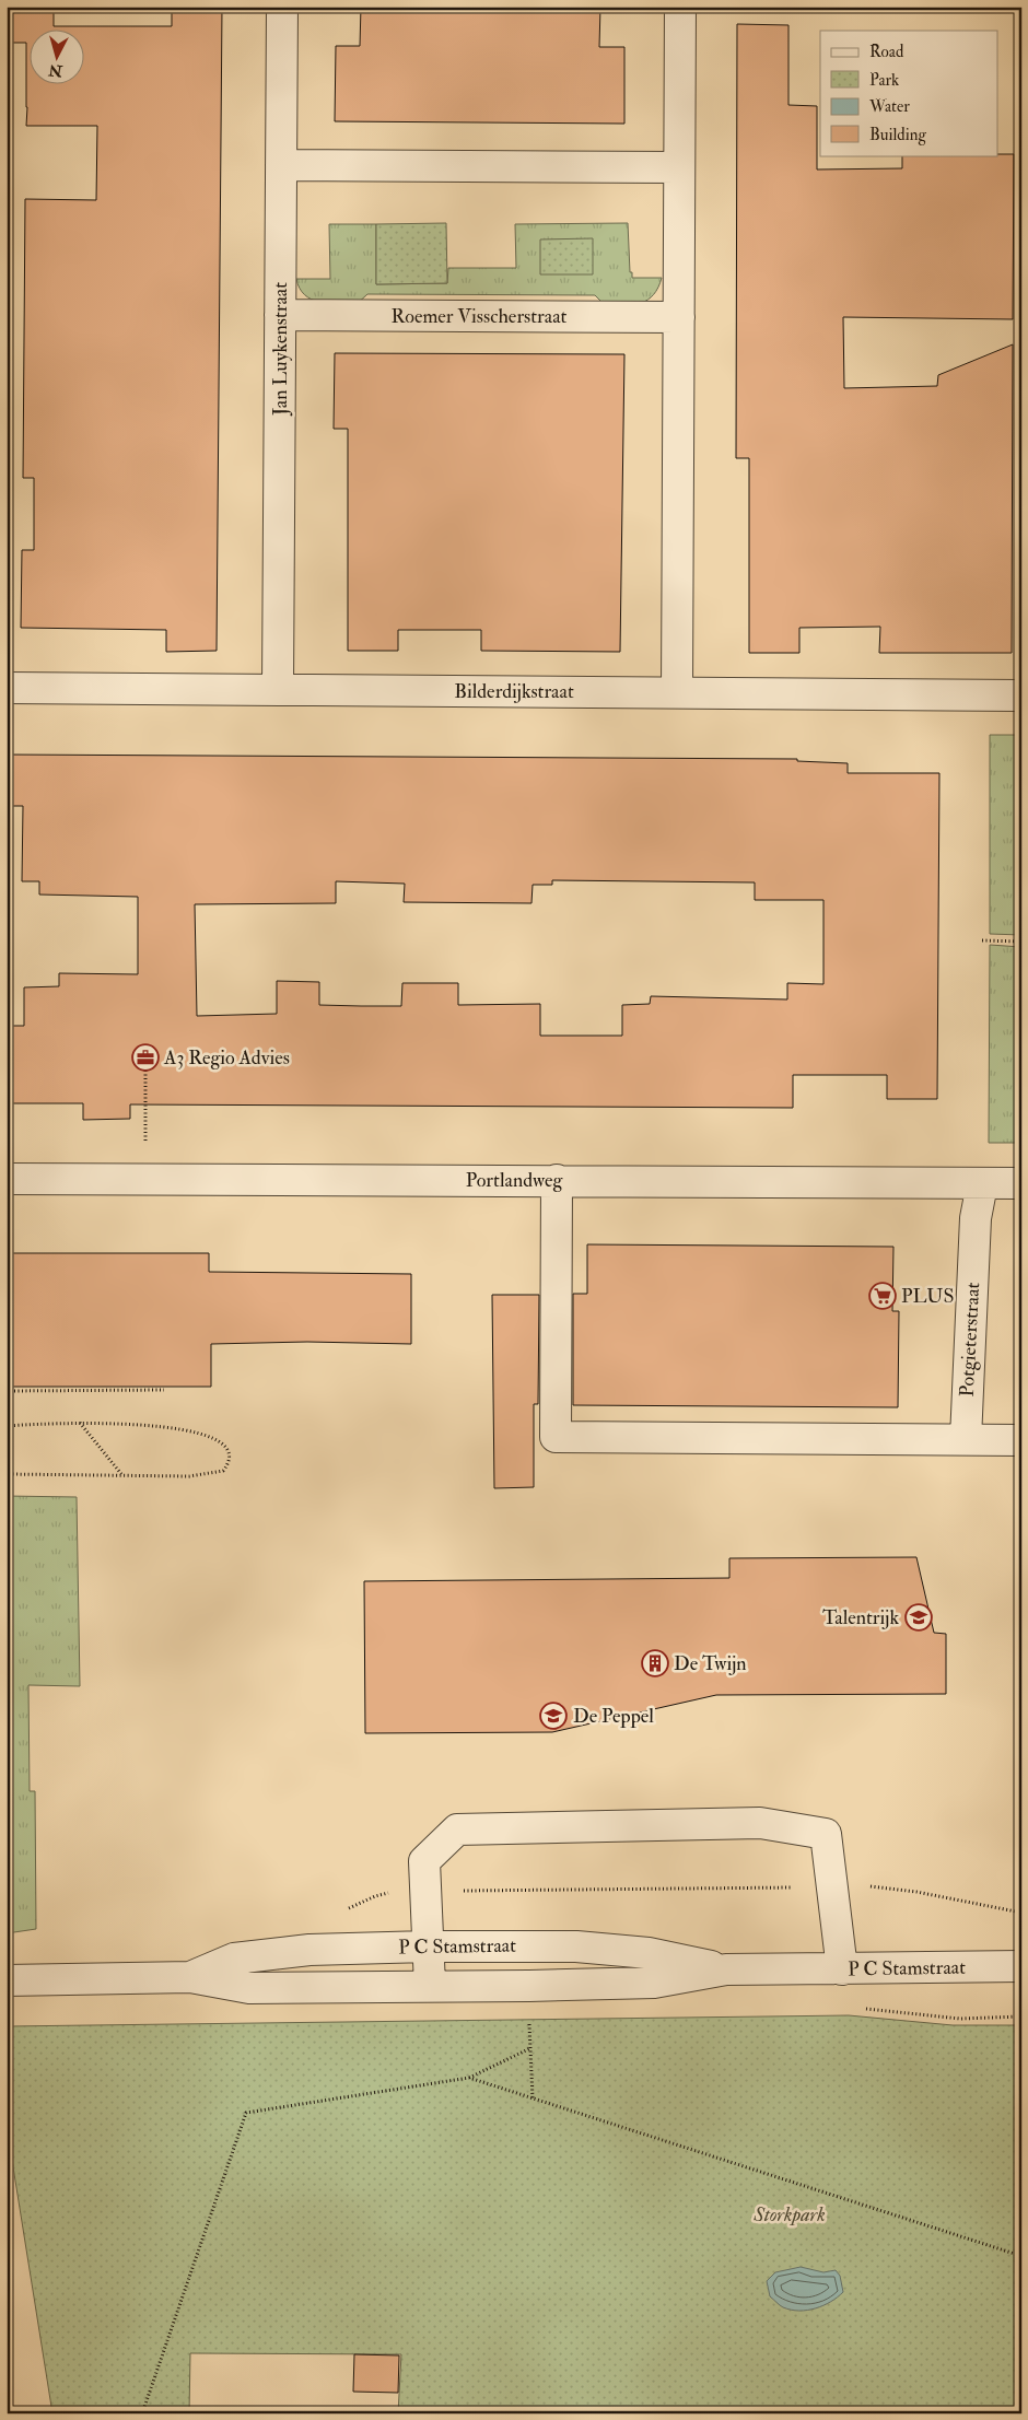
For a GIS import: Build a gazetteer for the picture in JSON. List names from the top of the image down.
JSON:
{
  "streets": {
    "street": [
      "Roemer Visscherstraat",
      "Jan Luykenstraat",
      "Bilderdijkstraat",
      "Portlandweg",
      "Potgieterstraat",
      "P C Stamstraat"
    ]
  },
  "crossings": [
    ["Roemer Visscherstraat", "Jan Luykenstraat"],
    ["Jan Luykenstraat", "Bilderdijkstraat"],
    ["Portlandweg", "Potgieterstraat"]
  ],
  "parks": ["Storkpark"],
  "places": {
    "office": ["A3 Regio Advies"],
    "supermarket": ["PLUS"],
    "school or university": ["Talentrijk", "De Peppel"],
    "building": ["De Twijn"]
  },
  "legend": [
    "Road",
    "Park",
    "Water",
    "Building"
  ],
  "north": "bottom"
}
